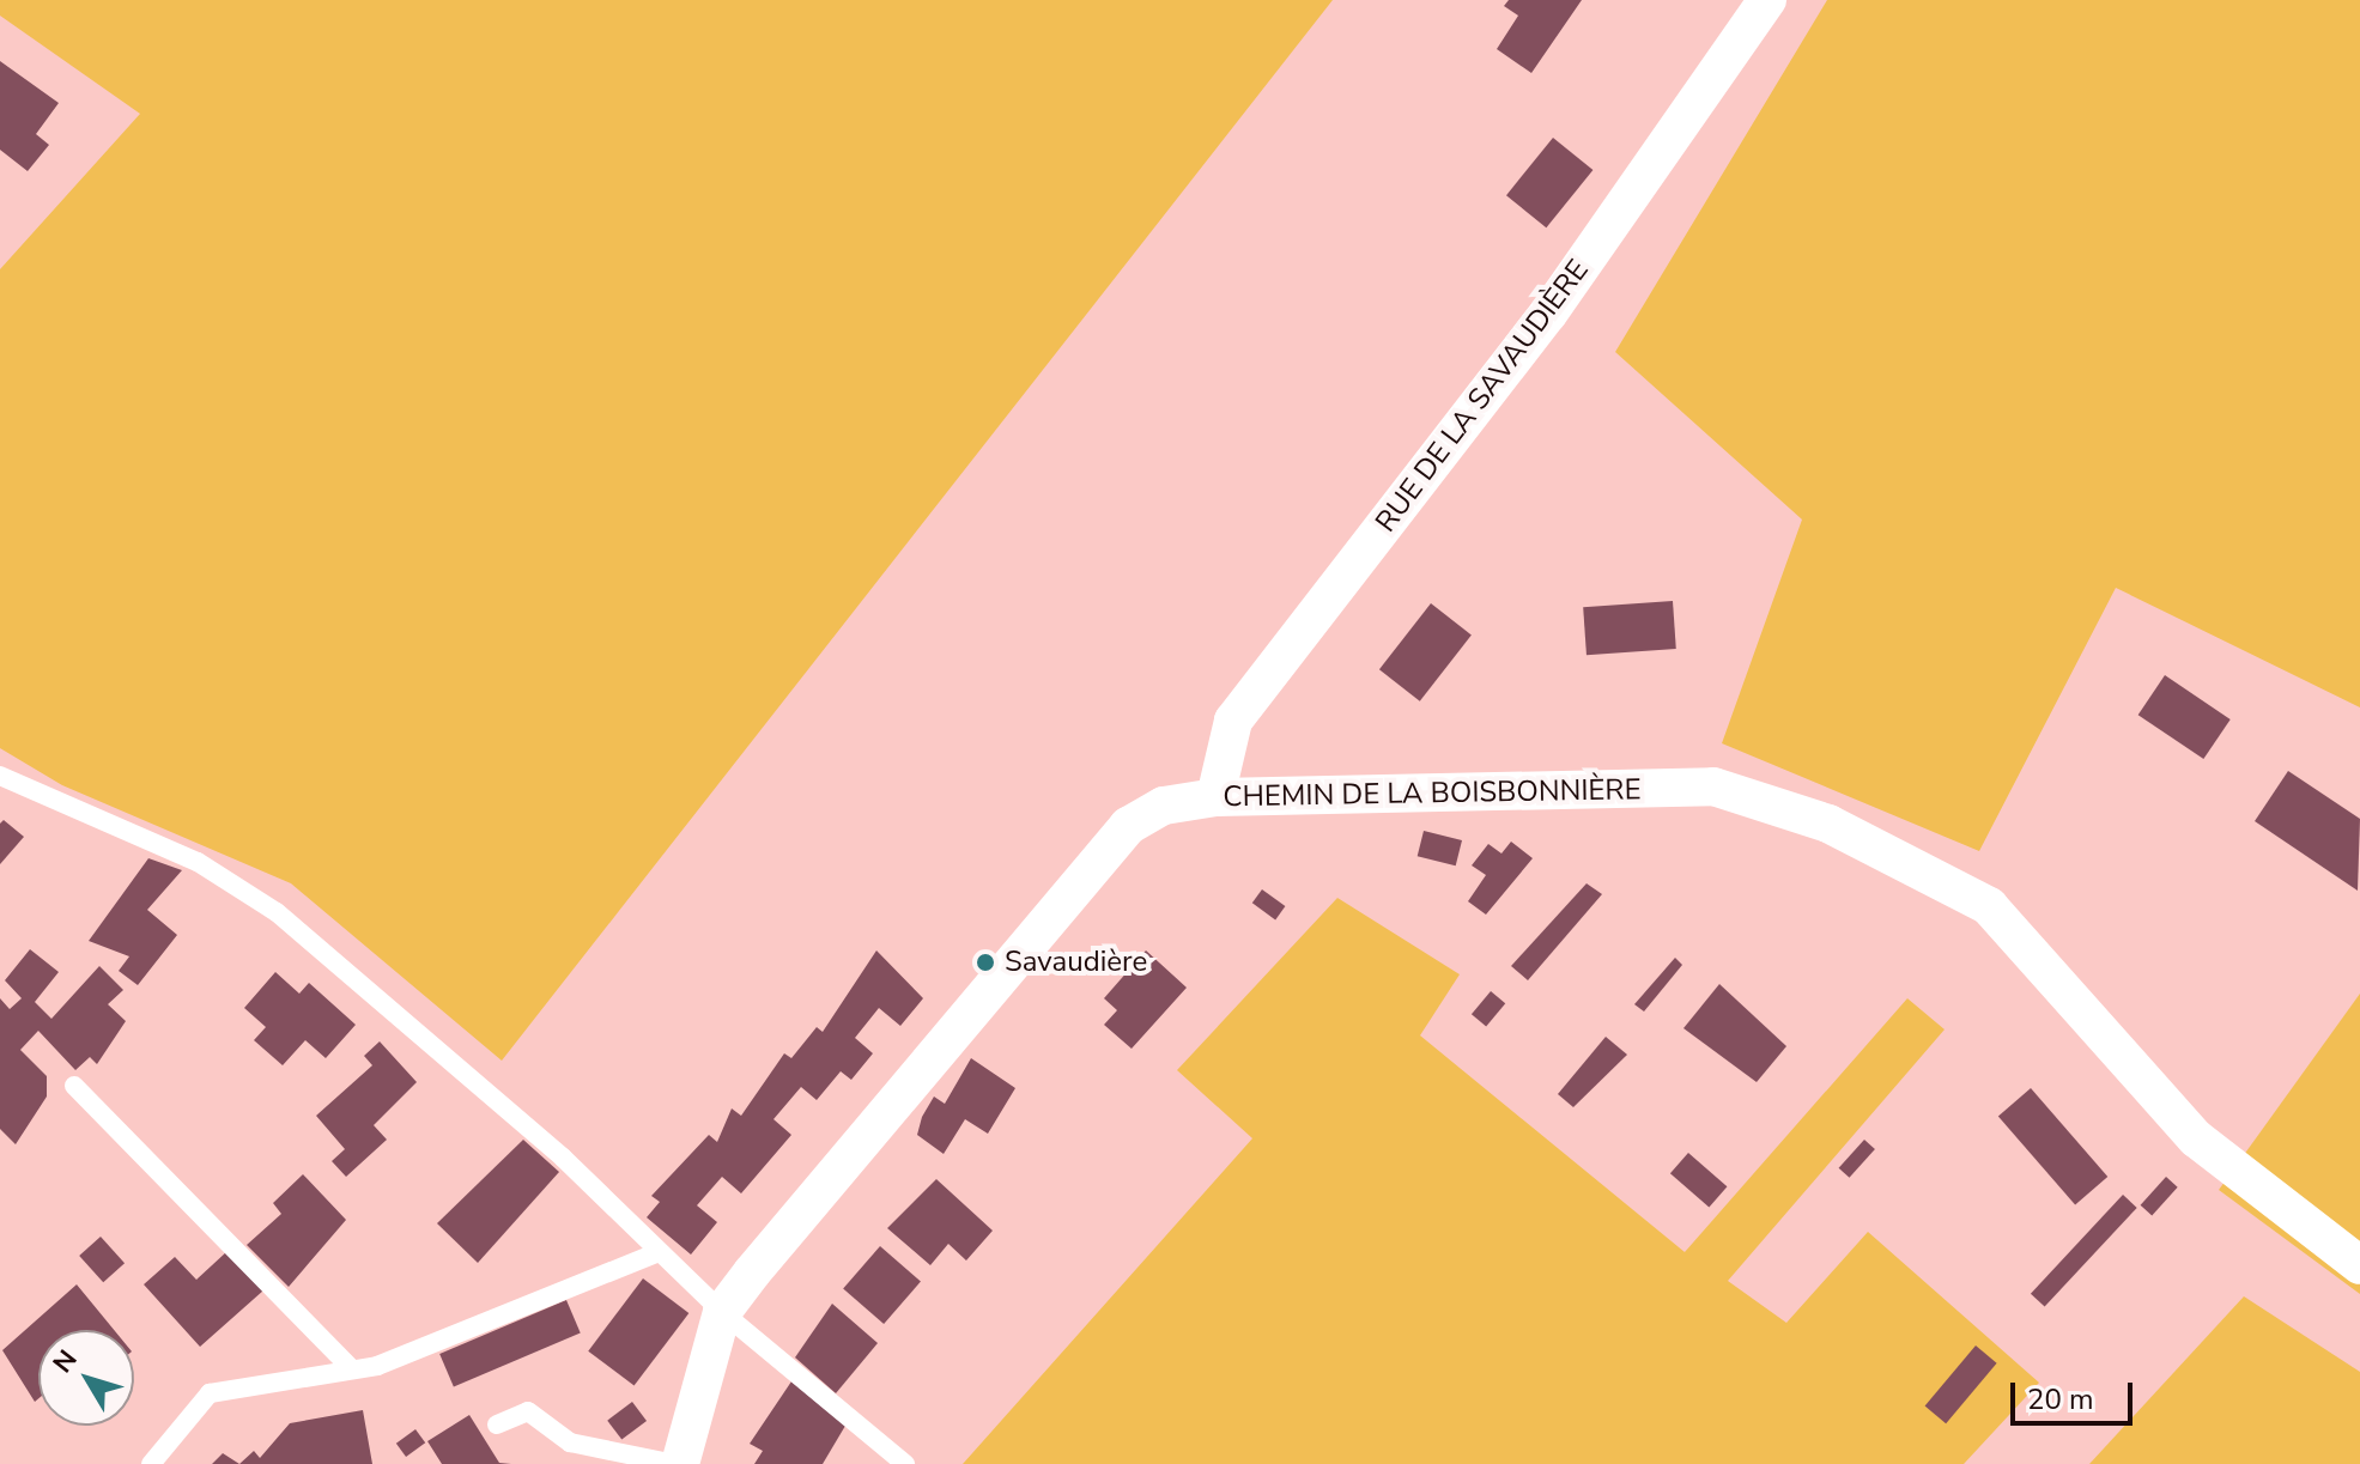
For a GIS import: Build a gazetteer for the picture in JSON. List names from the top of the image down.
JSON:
{
  "streets": {
    "street": ["RUE DE LA SAVAUDIÈRE", "CHEMIN DE LA BOISBONNIÈRE"]
  },
  "crossings": [
    ["RUE DE LA SAVAUDIÈRE", "CHEMIN DE LA BOISBONNIÈRE"]
  ],
  "places": ["Savaudière"],
  "scale_bar": "20 m",
  "north": "top left"
}
